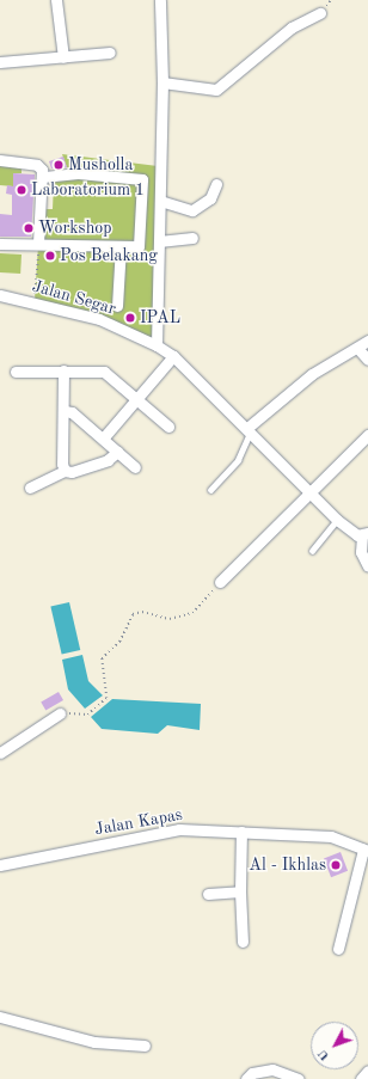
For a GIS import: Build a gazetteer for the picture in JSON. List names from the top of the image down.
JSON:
{
  "streets": {
    "street": ["Jalan Segar", "Jalan Kapas"]
  },
  "places": [
    "Musholla",
    "Laboratorium 1",
    "Workshop",
    "Pos Belakang",
    "IPAL",
    "Al - Ikhlas"
  ],
  "north": "bottom left"
}
